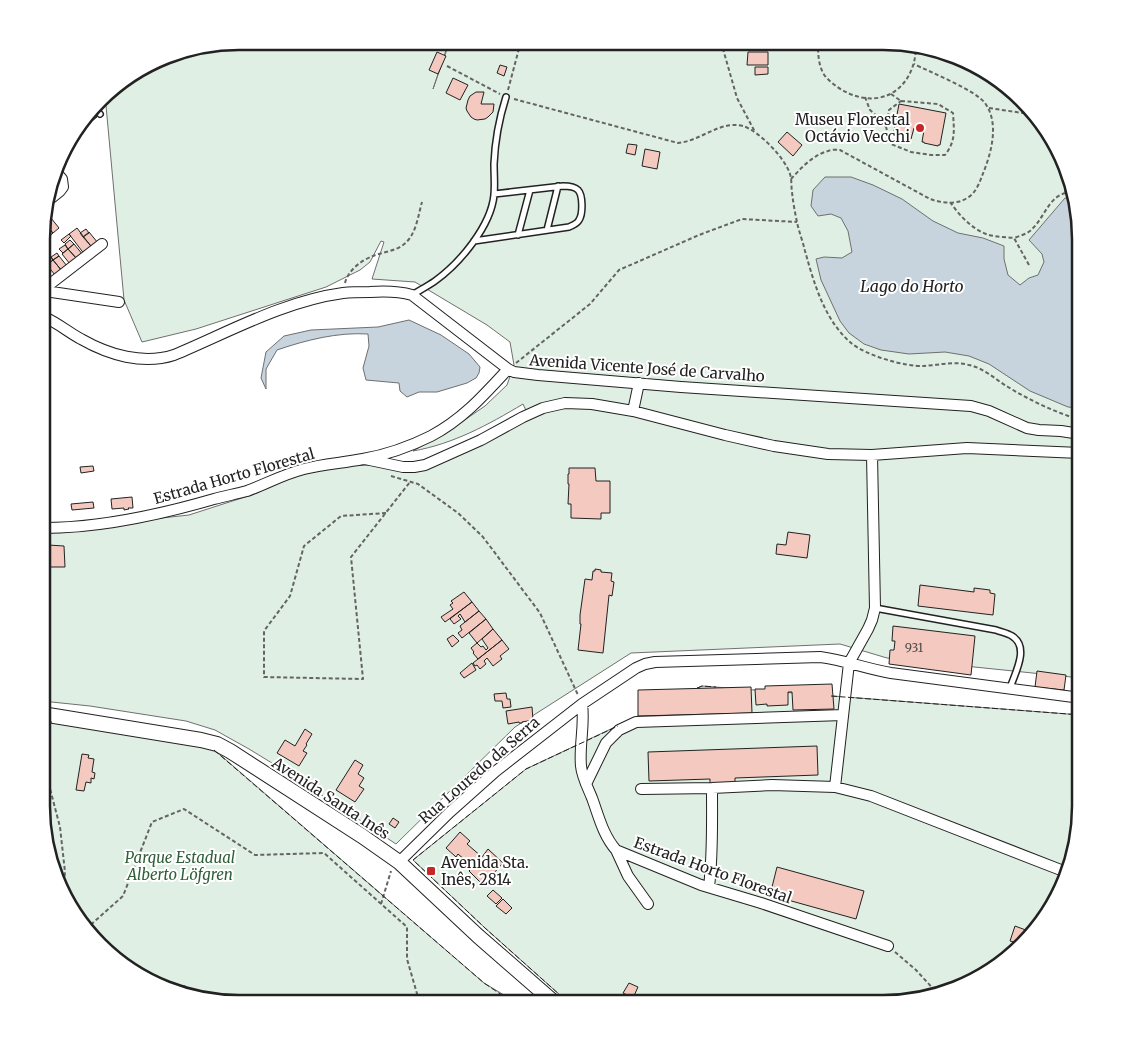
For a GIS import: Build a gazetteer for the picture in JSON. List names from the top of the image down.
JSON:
{
  "streets": {
    "main road": ["Avenida Santa Inês"],
    "street": ["Avenida Vicente José de Carvalho", "Estrada Horto Florestal", "Rua Louredo da Serra"]
  },
  "crossings": [
    ["Avenida Vicente José de Carvalho", "Estrada Horto Florestal"],
    ["Estrada Horto Florestal", "Rua Louredo da Serra"],
    ["Rua Louredo da Serra", "Avenida Santa Inês"]
  ],
  "water": ["Lago do Horto"],
  "parks": ["Parque Estadual Alberto Löfgren"],
  "places": {
    "other": ["Museu Florestal Octávio Vecchi"],
    "transit": ["Avenida Sta. Inês, 2814"]
  },
  "house_numbers": ["931"]
}
